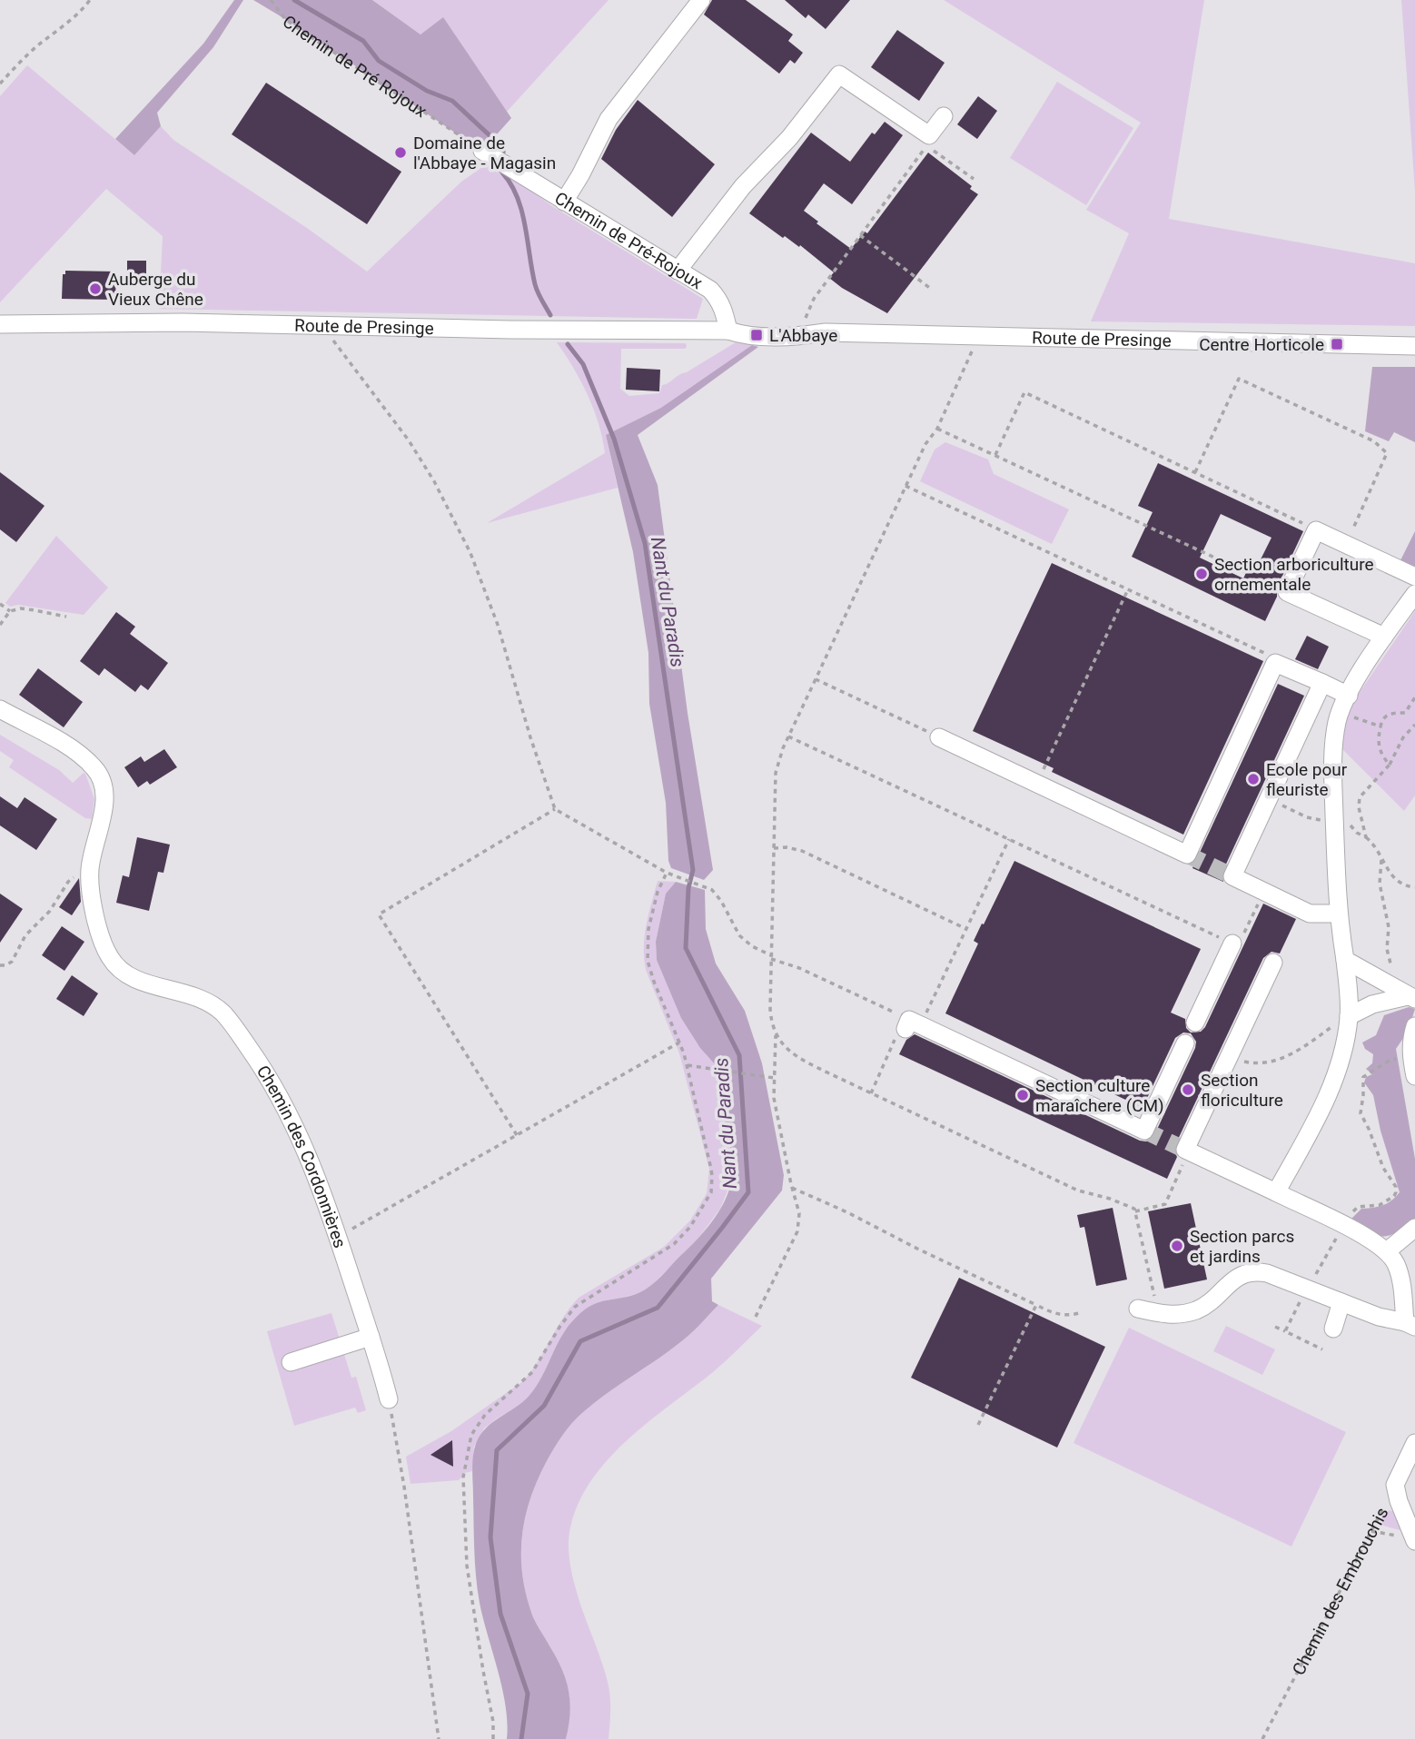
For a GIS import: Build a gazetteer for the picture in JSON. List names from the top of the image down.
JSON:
{
  "streets": {
    "street": ["Chemin de Pré-Rojoux", "Route de Presinge", "Chemin des Cordonnières"],
    "path": ["Chemin de Pré Rojoux", "Chemin des Embrouchis"]
  },
  "crossings": [
    ["Chemin de Pré Rojoux", "Chemin de Pré-Rojoux"],
    ["Chemin de Pré-Rojoux", "Route de Presinge"]
  ],
  "water": ["Nant du Paradis"],
  "places": {
    "other": [
      "Domaine de l'Abbaye - Magasin",
      "Auberge du Vieux Chêne",
      "Section arboriculture ornementale",
      "Ecole pour fleuriste",
      "Section floriculture",
      "Section culture maraîchere (CM)",
      "Section parcs et jardins"
    ],
    "transit": ["L'Abbaye", "Centre Horticole"]
  }
}
